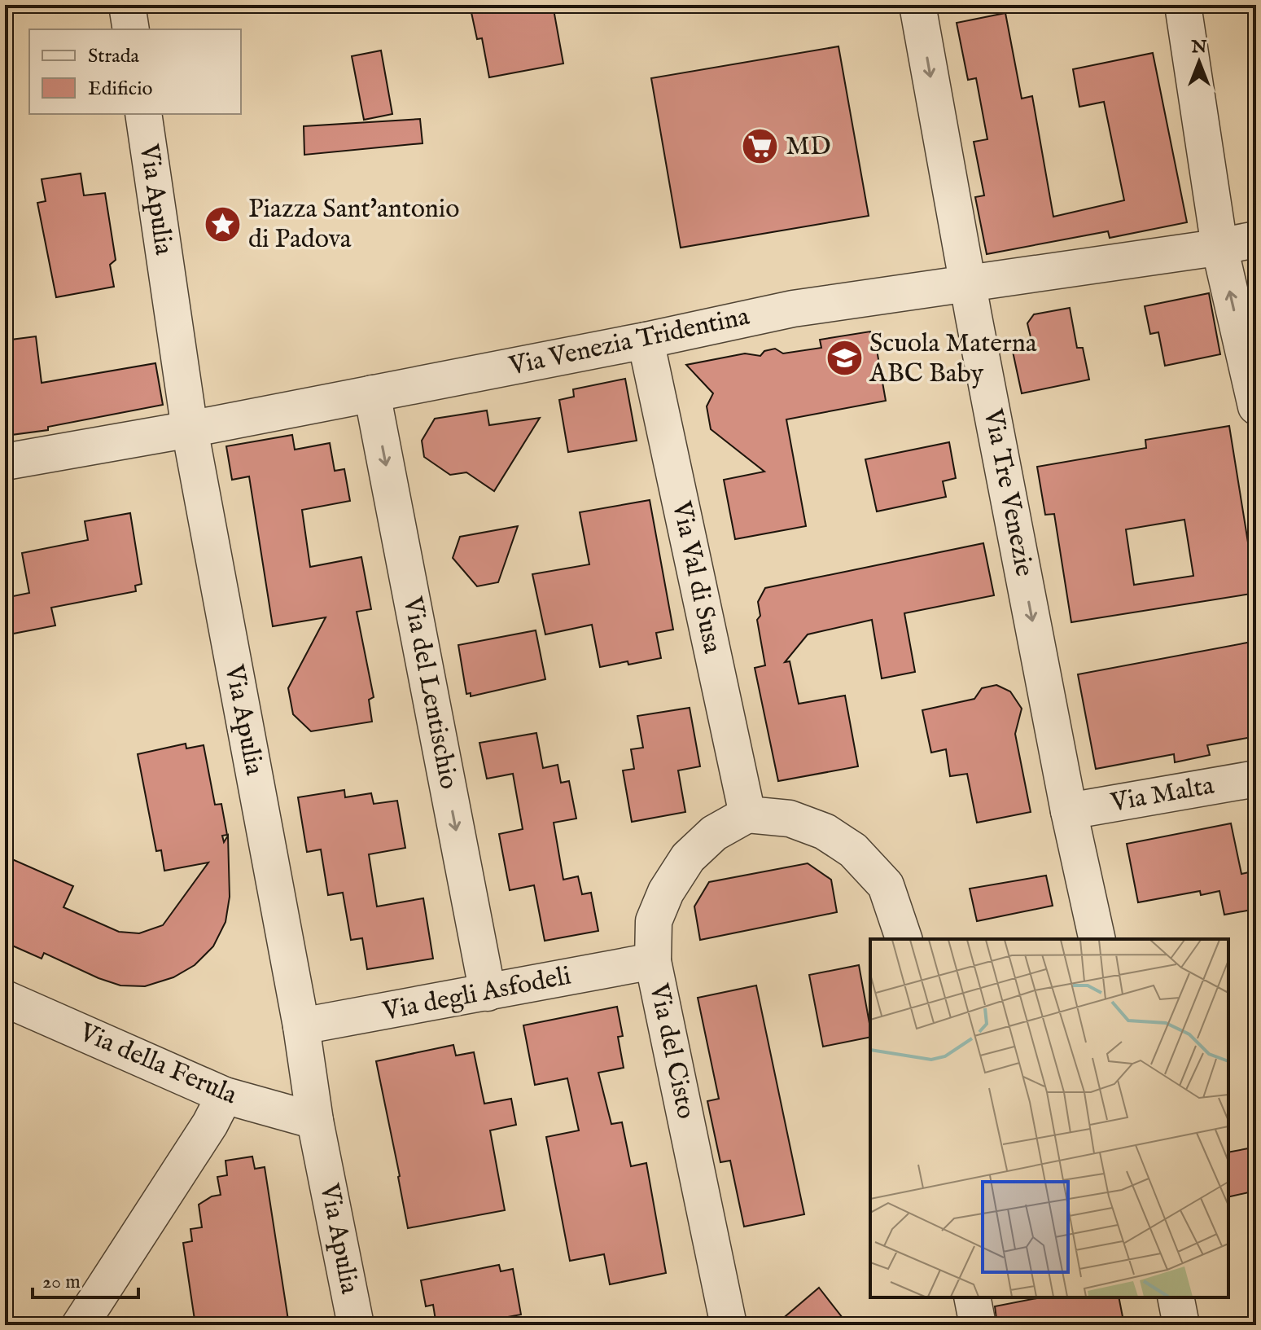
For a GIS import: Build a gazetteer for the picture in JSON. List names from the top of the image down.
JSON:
{
  "streets": {
    "street": [
      "Via Apulia",
      "Via Venezia Tridentina",
      "Via Tre Venezie",
      "Via Val di Susa",
      "Via del Lentischio",
      "Via Malta",
      "Via degli Asfodeli",
      "Via del Cisto",
      "Via della Ferula"
    ]
  },
  "crossings": [
    ["Via Apulia", "Via Venezia Tridentina"],
    ["Via Apulia", "Via degli Asfodeli"],
    ["Via Apulia", "Via della Ferula"],
    ["Via Venezia Tridentina", "Via Tre Venezie"],
    ["Via Venezia Tridentina", "Via Val di Susa"],
    ["Via Venezia Tridentina", "Via del Lentischio"],
    ["Via Tre Venezie", "Via Malta"],
    ["Via Val di Susa", "Via del Cisto"],
    ["Via del Lentischio", "Via degli Asfodeli"],
    ["Via degli Asfodeli", "Via del Cisto"]
  ],
  "one_way": ["Via del Lentischio"],
  "places": {
    "supermarket": ["MD"],
    "place": ["Piazza Sant'antonio di Padova"],
    "school or university": ["Scuola Materna ABC Baby"]
  },
  "legend": ["Strada", "Edificio"],
  "scale_bar": "20 m",
  "north": "top"
}
